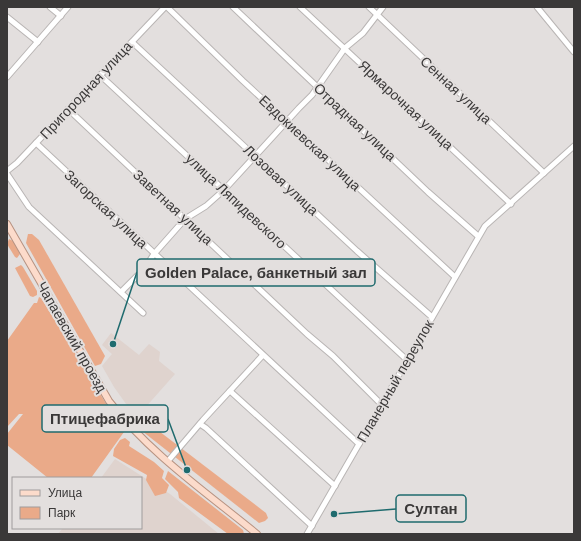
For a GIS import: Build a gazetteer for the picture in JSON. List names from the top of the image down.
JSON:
{
  "streets": {
    "main road": ["Чапаевский проезд"],
    "street": [
      "Пригородная улица",
      "Сенная улица",
      "Ярмарочная улица",
      "Отрадная улица",
      "Евдокиевская улица",
      "Лозовая улица",
      "улица Ляпидевского",
      "Заветная улица",
      "Загорская улица",
      "Планерный переулок"
    ]
  },
  "crossings": [
    ["Пригородная улица", "Евдокиевская улица"],
    ["Пригородная улица", "Лозовая улица"],
    ["Пригородная улица", "улица Ляпидевского"],
    ["Пригородная улица", "Заветная улица"],
    ["Пригородная улица", "Загорская улица"],
    ["Сенная улица", "Планерный переулок"],
    ["Ярмарочная улица", "Планерный переулок"],
    ["Отрадная улица", "Планерный переулок"],
    ["Евдокиевская улица", "Планерный переулок"],
    ["Лозовая улица", "Планерный переулок"],
    ["улица Ляпидевского", "Планерный переулок"],
    ["Заветная улица", "Планерный переулок"],
    ["Загорская улица", "Планерный переулок"]
  ],
  "places": ["Golden Palace, банкетный зал", "Птицефабрика", "Султан"],
  "legend": ["Улица", "Парк"]
}
